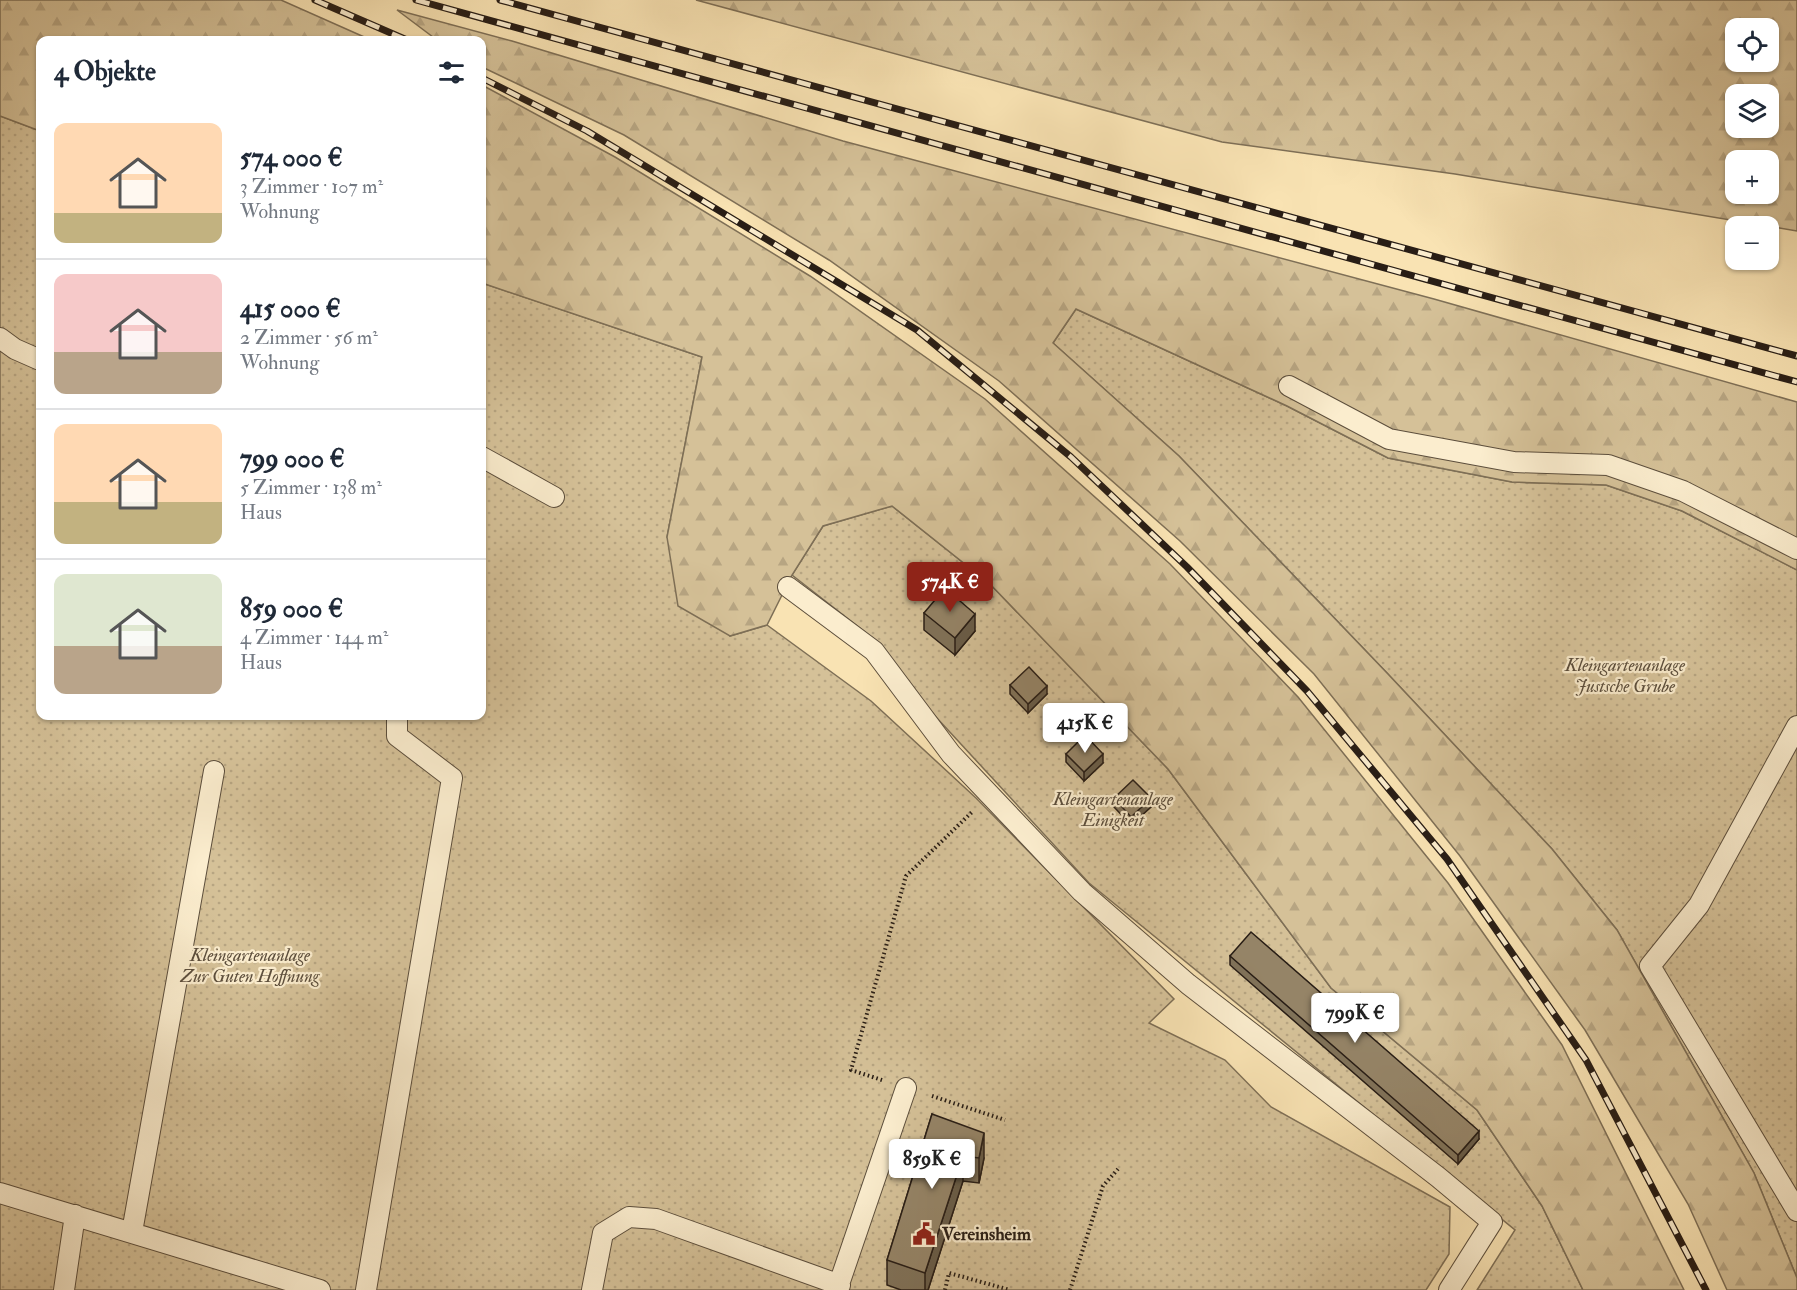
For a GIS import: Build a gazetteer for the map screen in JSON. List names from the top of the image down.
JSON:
{
  "parks": ["Kleingartenanlage Justsche Grube", "Kleingartenanlage Einigkeit", "Kleingartenanlage Zur Guten Hoffnung"],
  "places": {
    "public building": ["Vereinsheim"]
  },
  "page": {
    "map_buttons": ["+", "−"],
    "heading": "4 Objekte",
    "list": [
      {
        "name": "574 000 €",
        "note": "3 Zimmer · 107 m² · Wohnung"
      },
      {
        "name": "415 000 €",
        "note": "2 Zimmer · 56 m² · Wohnung"
      },
      {
        "name": "799 000 €",
        "note": "5 Zimmer · 138 m² · Haus"
      },
      {
        "name": "859 000 €",
        "note": "4 Zimmer · 144 m² · Haus"
      }
    ],
    "price": [
      "574K €",
      "415K €",
      "799K €",
      "859K €"
    ]
  }
}
